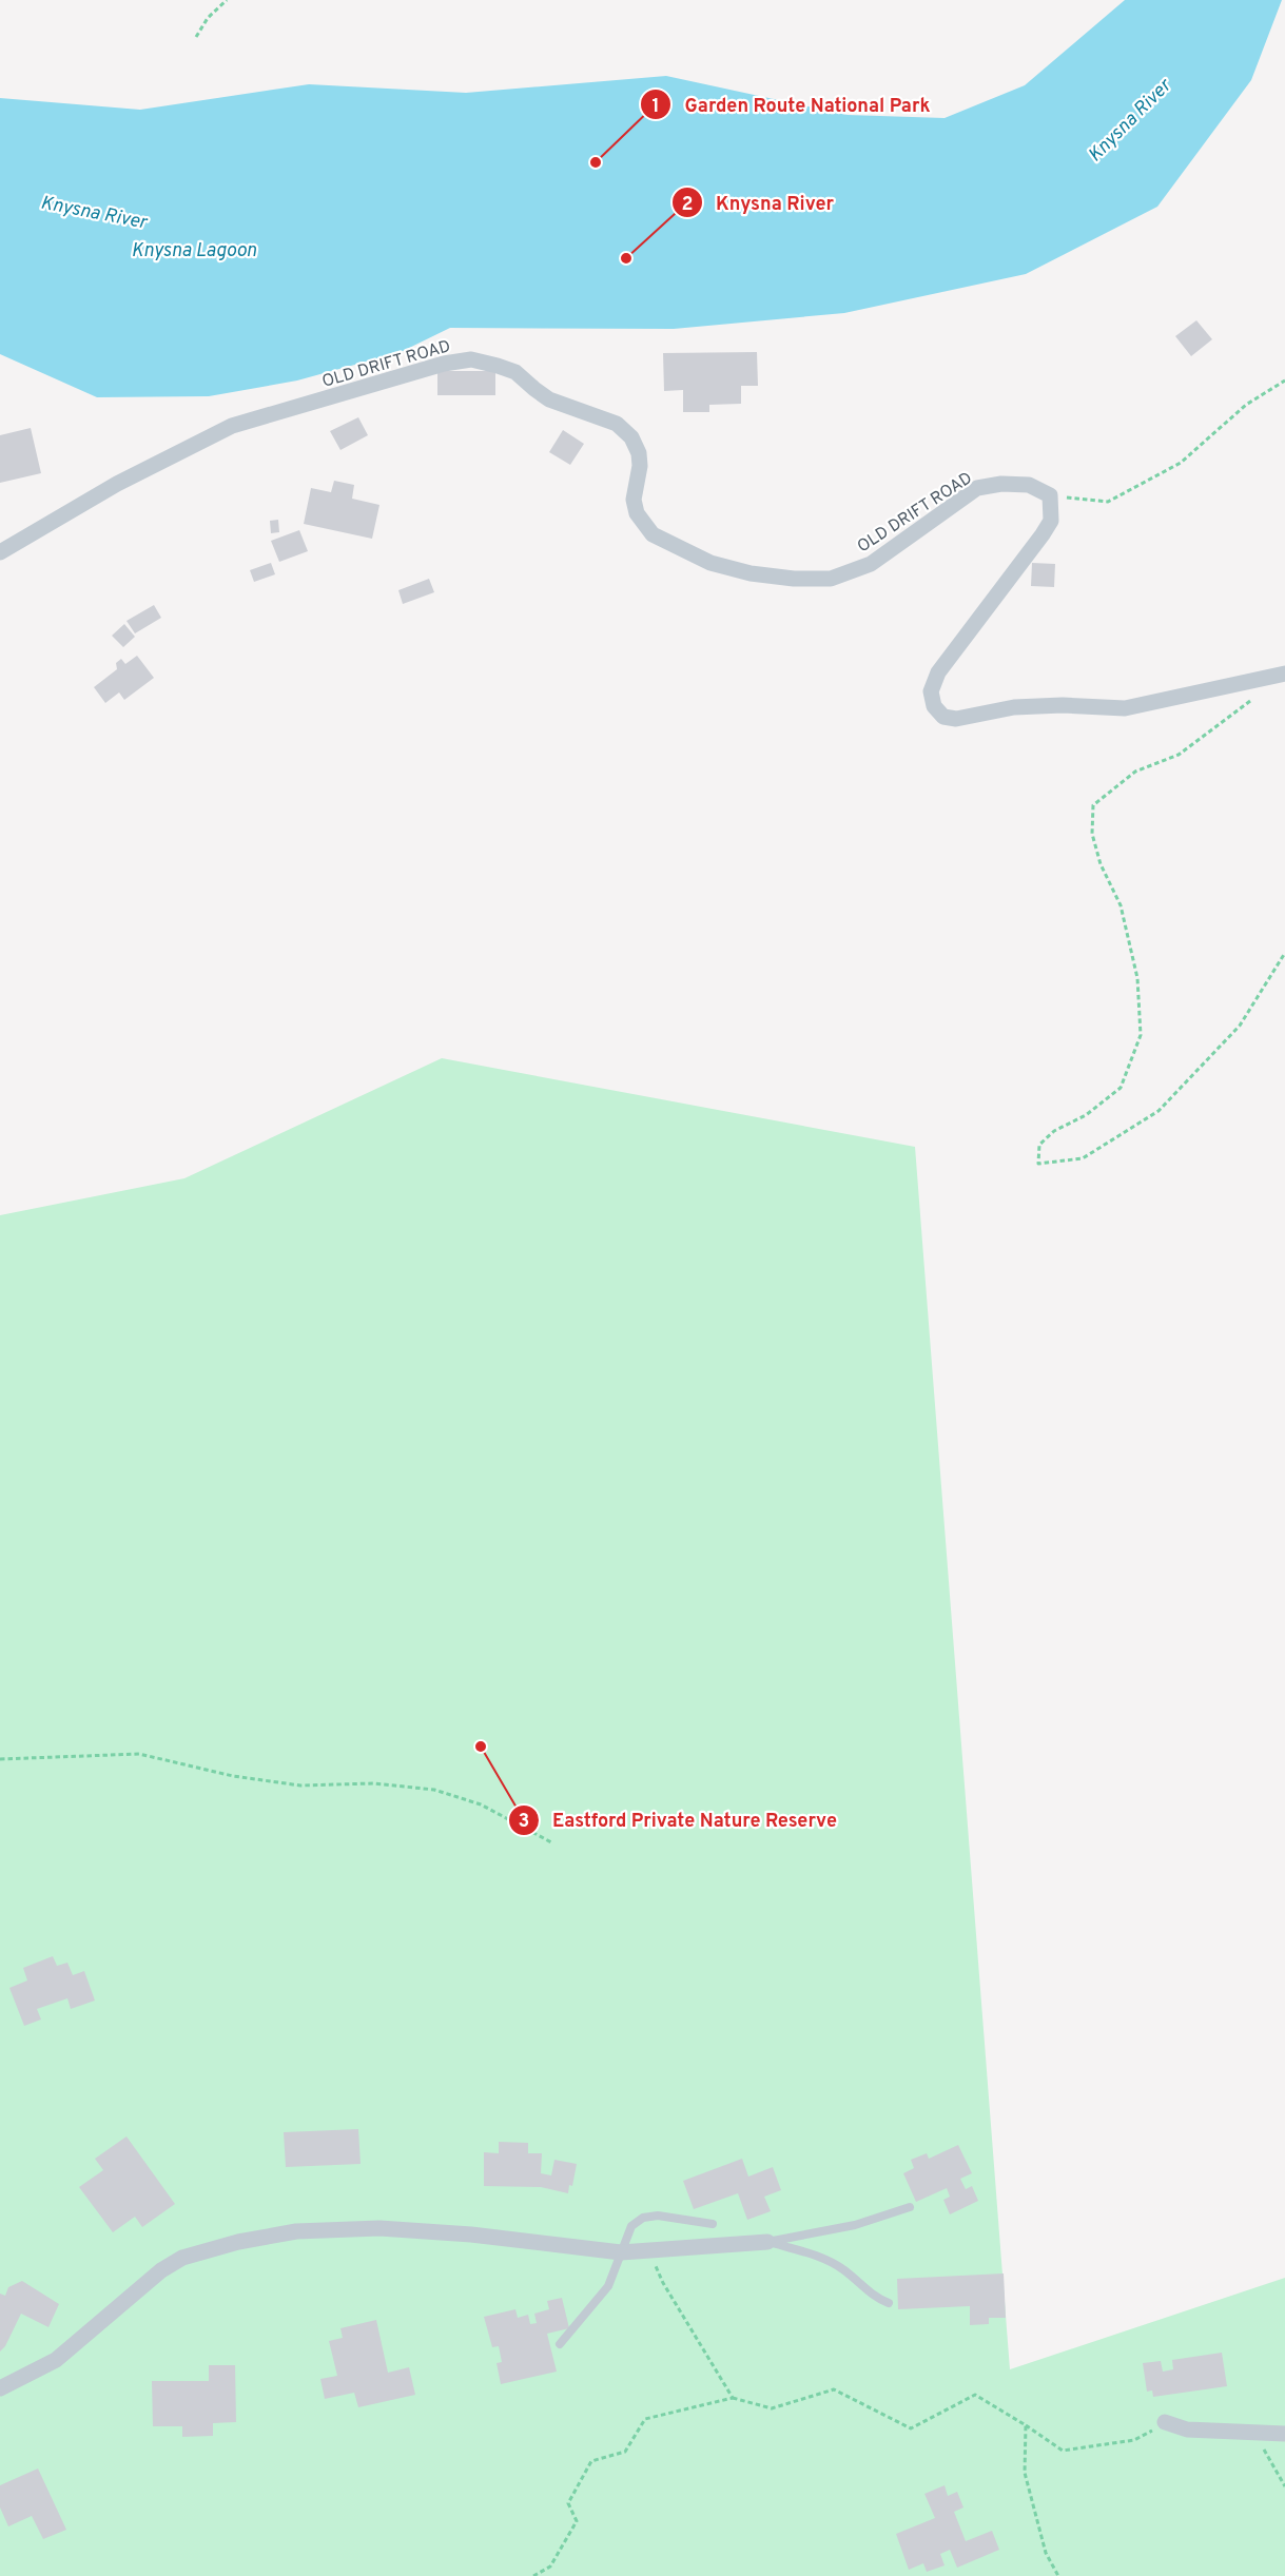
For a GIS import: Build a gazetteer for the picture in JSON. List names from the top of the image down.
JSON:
{
  "streets": {
    "street": ["OLD DRIFT ROAD"]
  },
  "water": ["Knysna River", "Knysna Lagoon"],
  "places": ["Garden Route National Park", "Knysna River", "Eastford Private Nature Reserve"]
}
